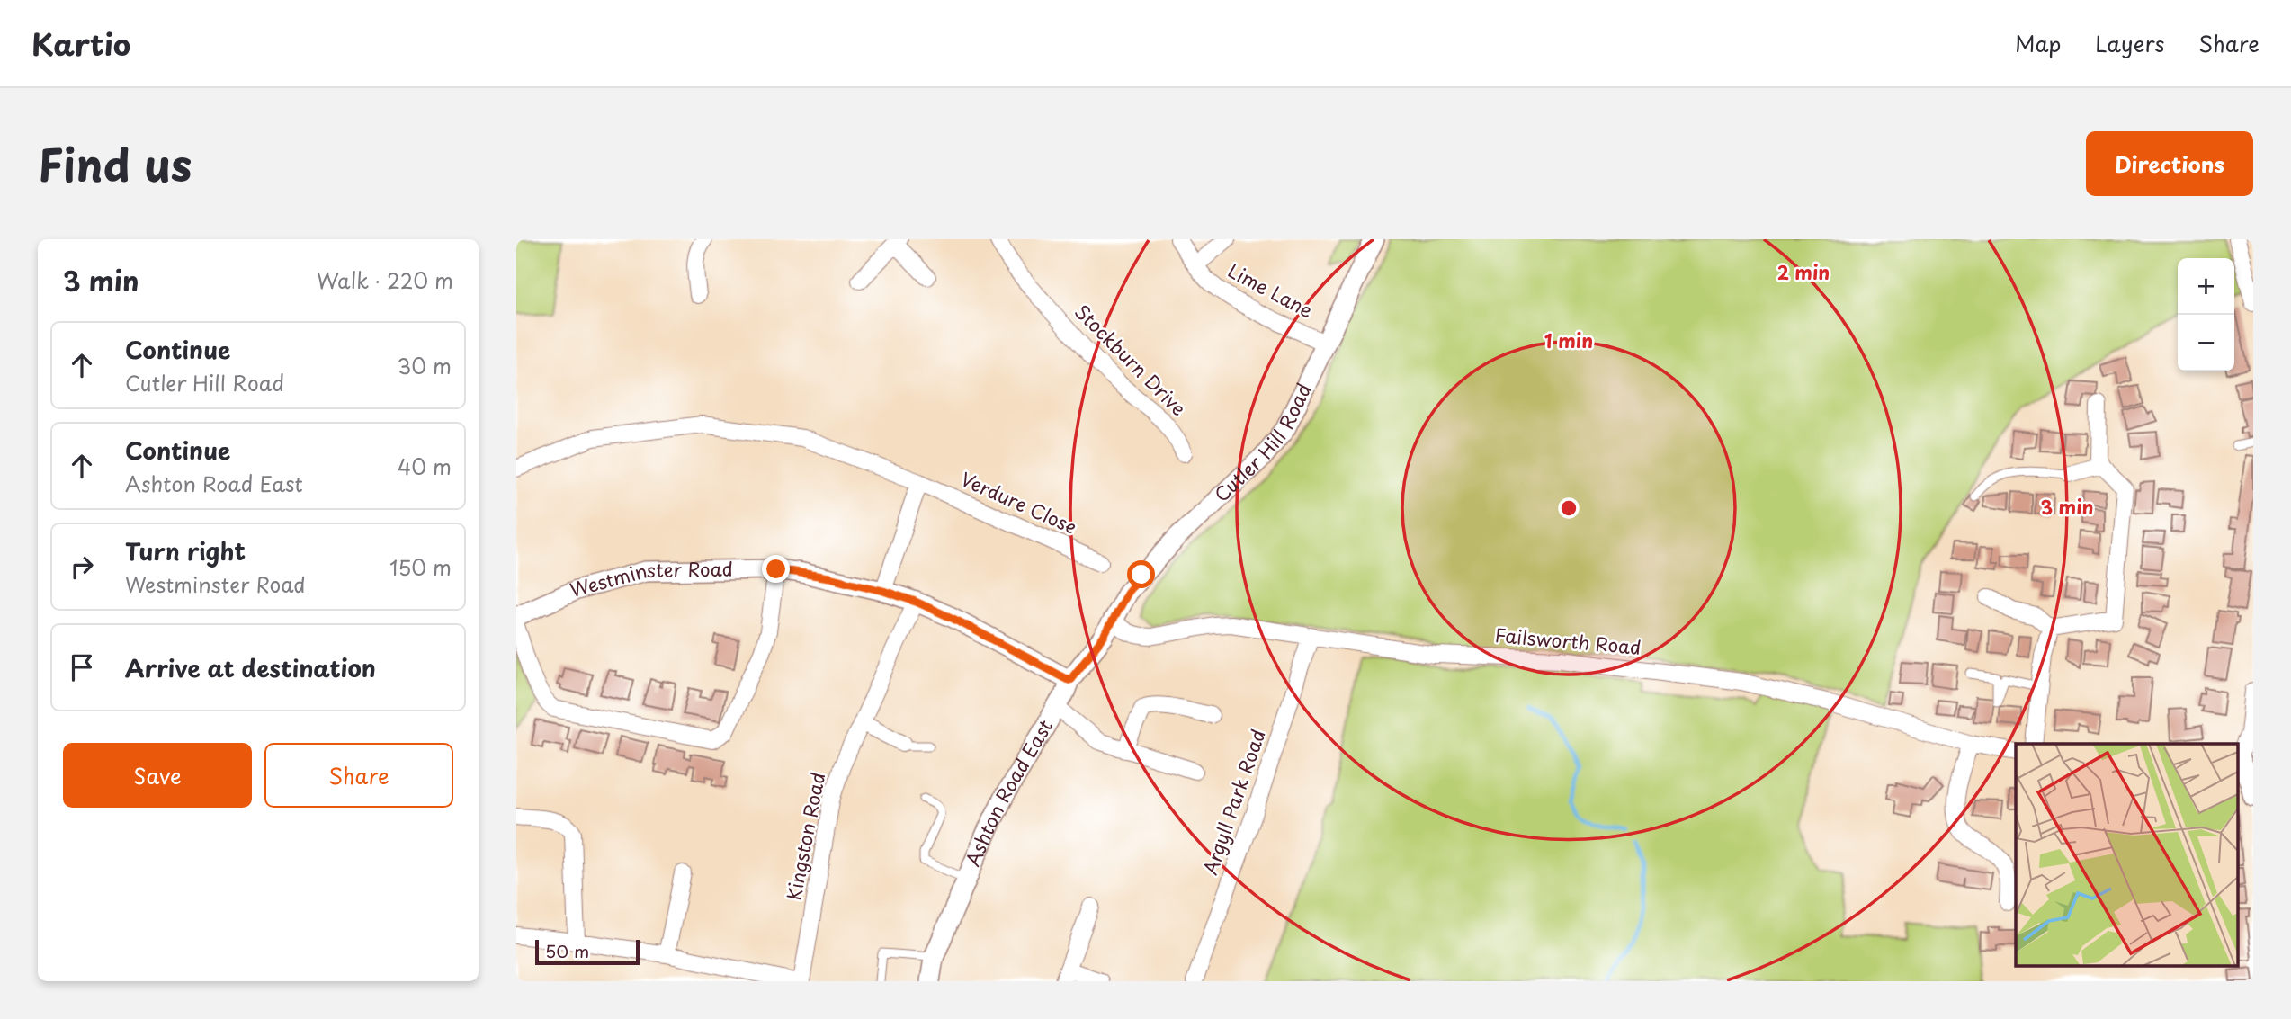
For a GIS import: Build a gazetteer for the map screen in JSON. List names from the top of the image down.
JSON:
{
  "streets": {
    "street": [
      "Lime Lane",
      "Stockburn Drive",
      "Cutler Hill Road",
      "Verdure Close",
      "Westminster Road",
      "Failsworth Road",
      "Ashton Road East",
      "Argyll Park Road",
      "Kingston Road"
    ]
  },
  "crossings": [
    ["Lime Lane", "Cutler Hill Road"],
    ["Cutler Hill Road", "Failsworth Road"],
    ["Cutler Hill Road", "Ashton Road East"],
    ["Westminster Road", "Ashton Road East"],
    ["Westminster Road", "Kingston Road"],
    ["Failsworth Road", "Ashton Road East"],
    ["Failsworth Road", "Argyll Park Road"]
  ],
  "scale_bar": "50 m",
  "page": {
    "header": "Kartio",
    "nav": ["Map", "Layers", "Share"],
    "title": "Find us",
    "buttons": [
      "Directions",
      ["Save", "Share"]
    ],
    "heading": ["3 min", "Walk · 220 m"],
    "map_buttons": ["+", "−"],
    "list": [
      ["Continue", "Cutler Hill Road", "30 m"],
      ["Continue", "Ashton Road East", "40 m"],
      ["Turn right", "Westminster Road", "150 m"],
      "Arrive at destination"
    ],
    "scale": "50 m"
  },
  "rings": ["2 min", "1 min", "3 min"]
}
